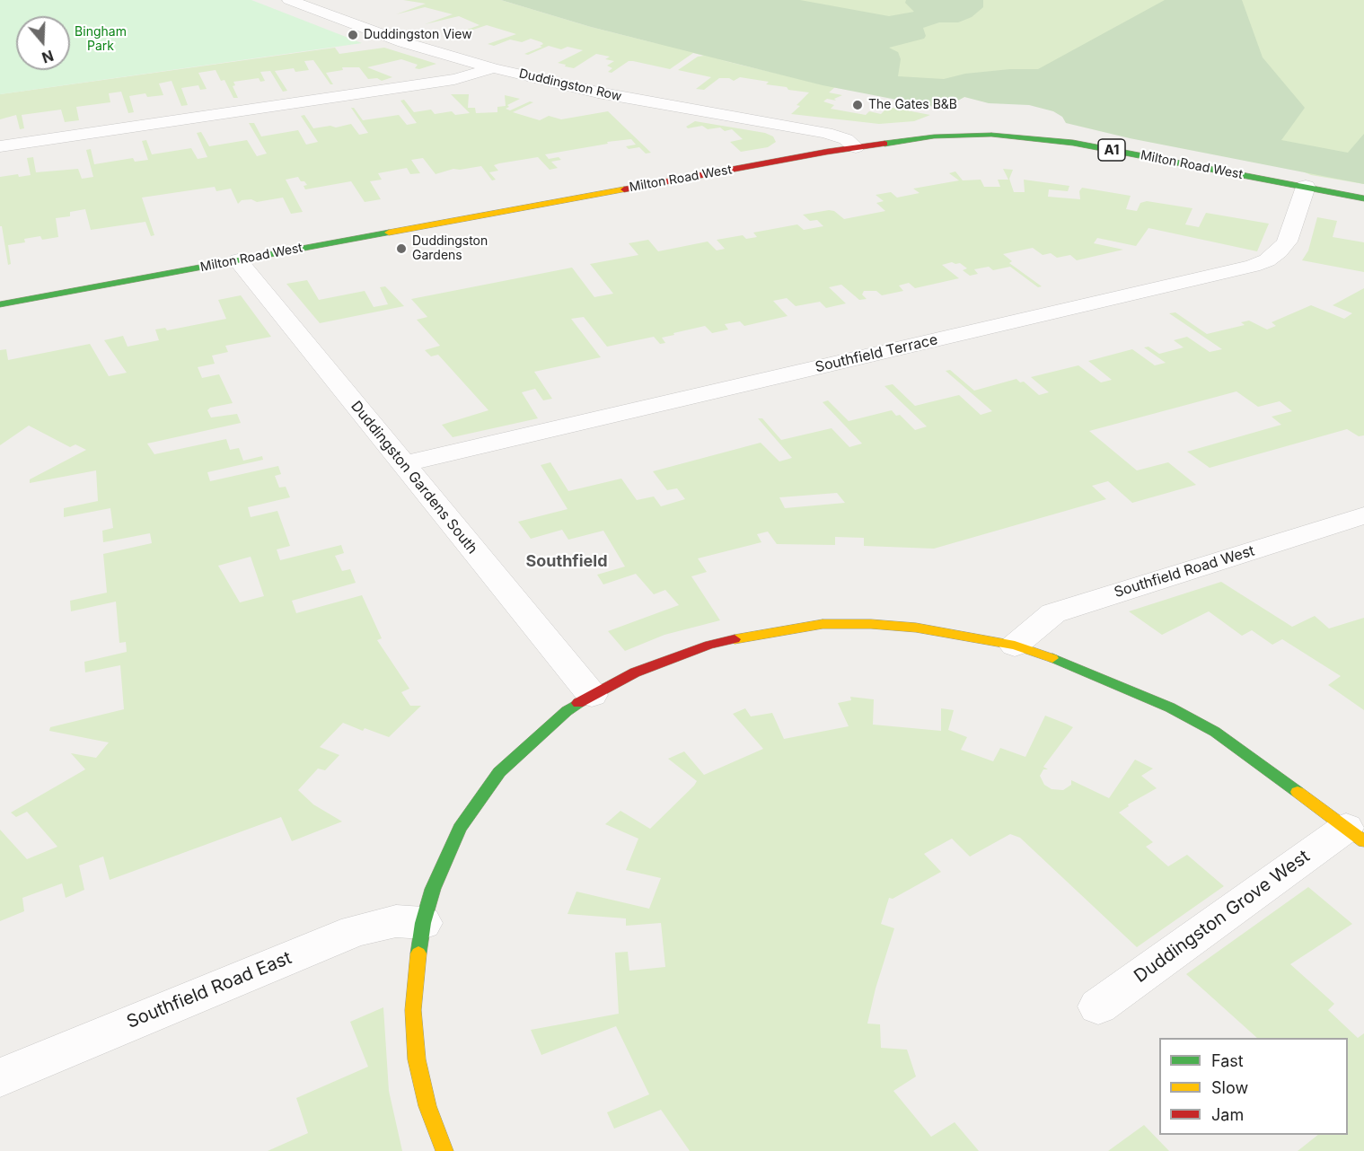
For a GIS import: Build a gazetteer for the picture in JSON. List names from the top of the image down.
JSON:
{
  "streets": {
    "main road": ["A1", "Milton Road West"],
    "street": [
      "Duddingston Row",
      "Southfield Terrace",
      "Duddingston Gardens South",
      "Southfield Road West",
      "Duddingston Grove West",
      "Southfield Road East"
    ]
  },
  "crossings": [
    ["Duddingston Row", "Milton Road West"],
    ["Milton Road West", "Southfield Terrace"],
    ["Milton Road West", "Duddingston Gardens South"],
    ["Southfield Terrace", "Duddingston Gardens South"]
  ],
  "districts": ["Southfield"],
  "parks": ["Bingham Park"],
  "places": ["Duddingston View", "The Gates B&B", "Duddingston Gardens"],
  "legend": ["Fast", "Slow", "Jam"],
  "north": "bottom"
}
